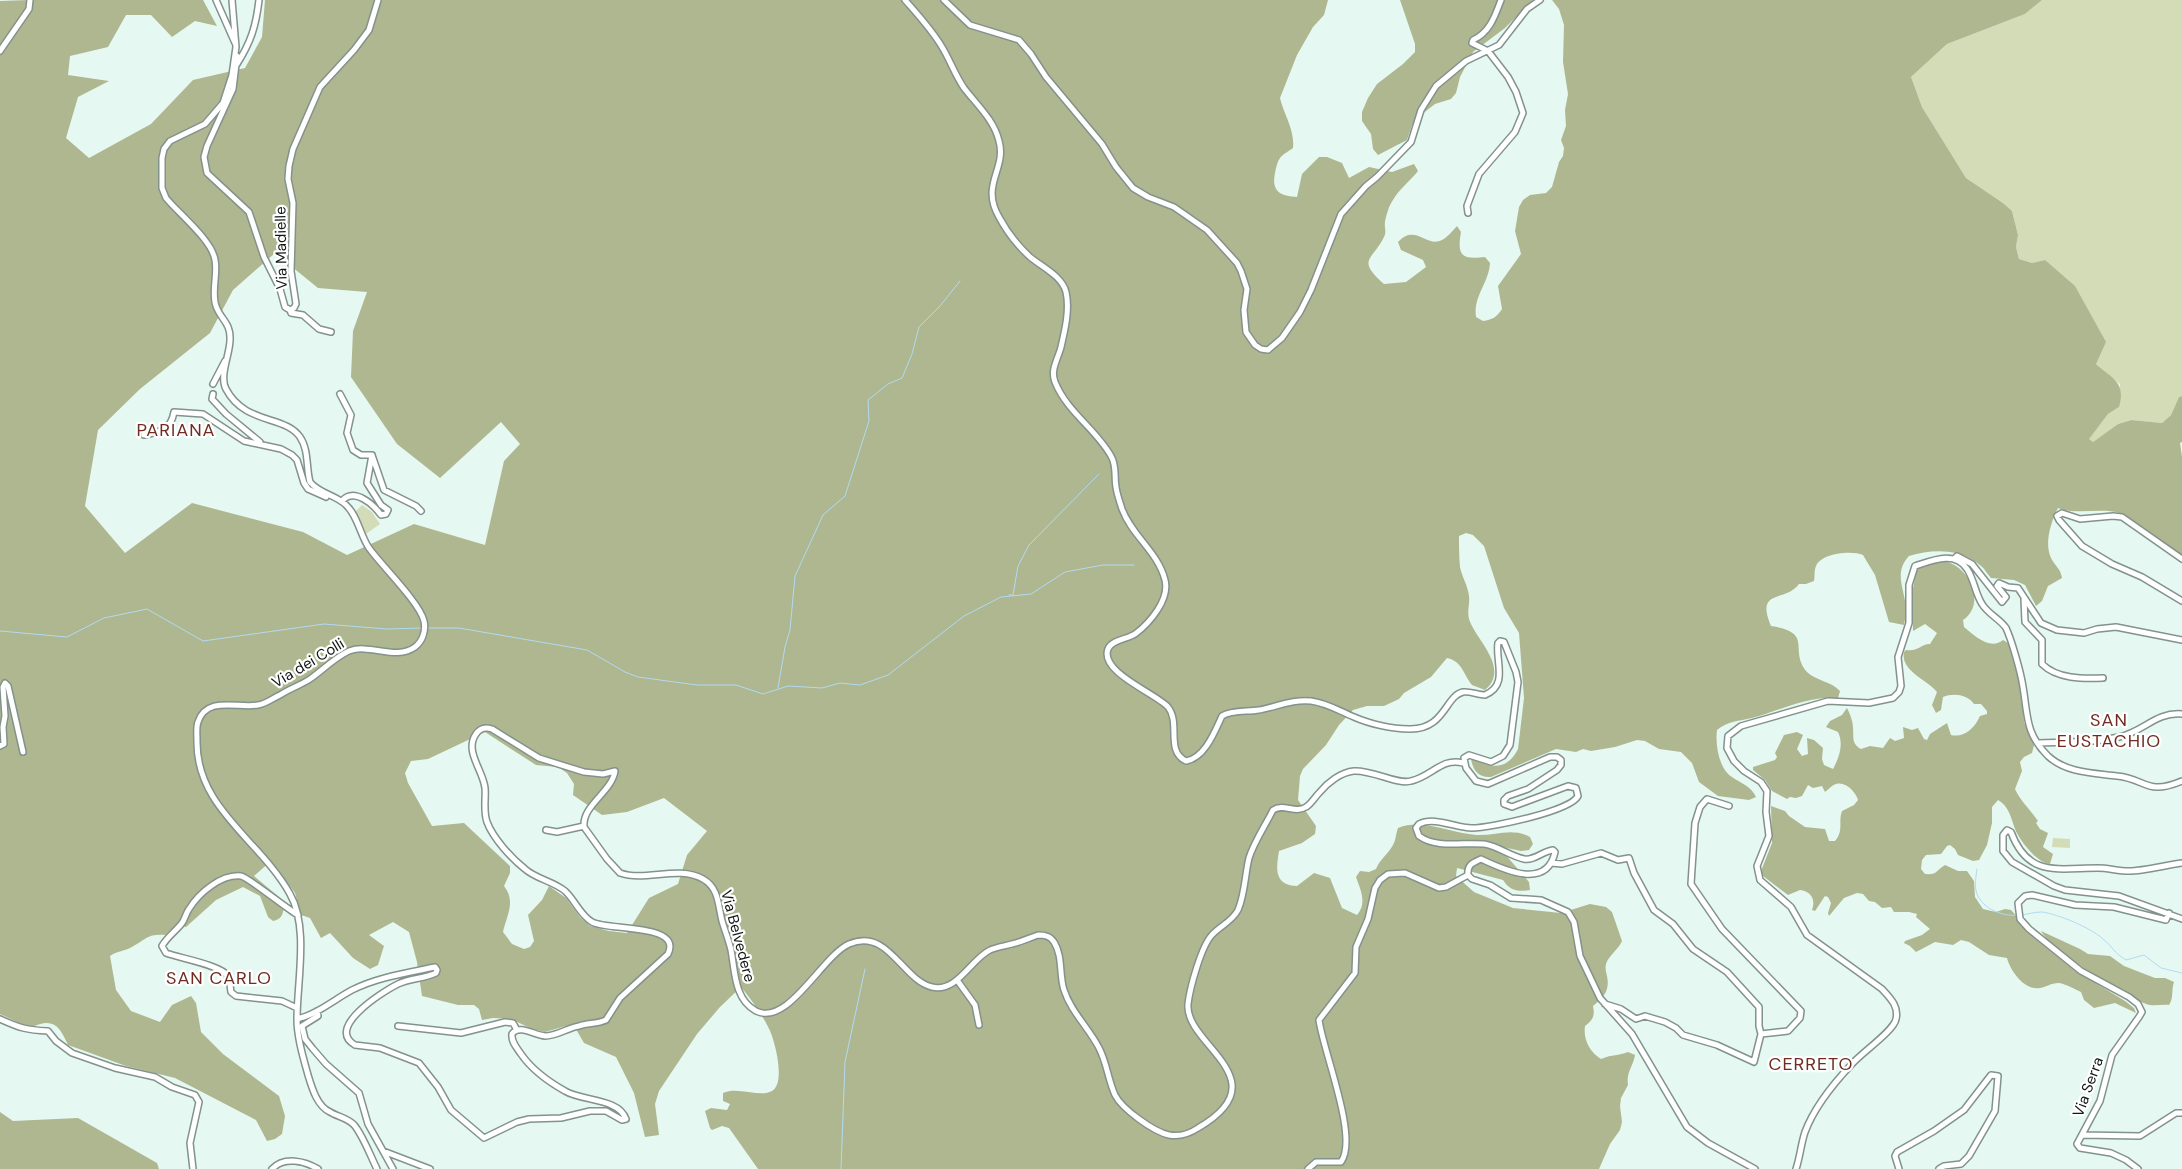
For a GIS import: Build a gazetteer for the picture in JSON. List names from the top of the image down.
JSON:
{
  "streets": {
    "street": [
      "Via Madielle",
      "Via dei Colli",
      "Via Belvedere",
      "Via Serra"
    ]
  },
  "districts": [
    "PARIANA",
    "SAN EUSTACHIO",
    "SAN CARLO",
    "CERRETO"
  ]
}
